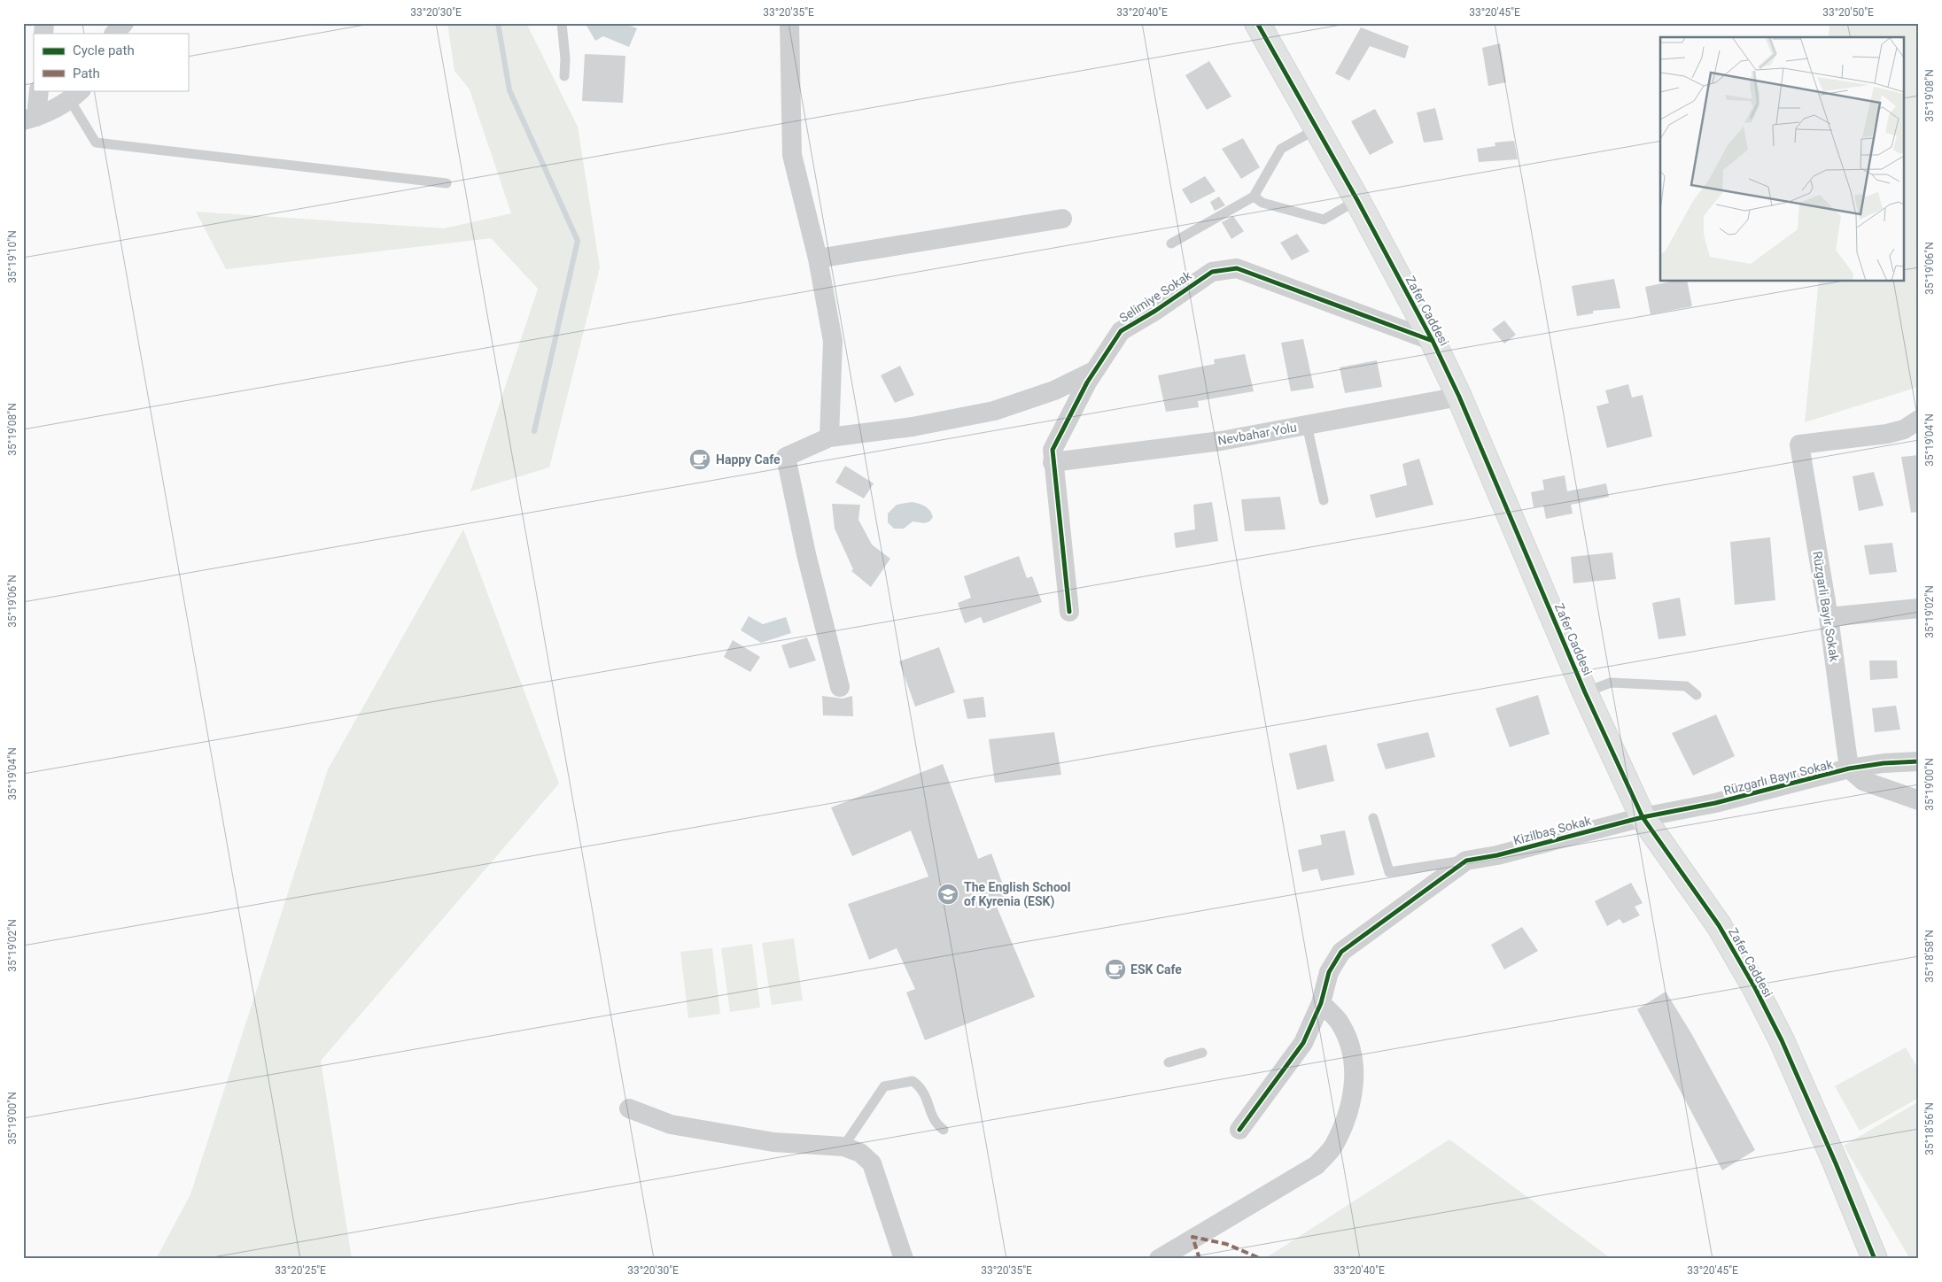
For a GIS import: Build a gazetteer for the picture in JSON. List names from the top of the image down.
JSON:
{
  "streets": {
    "street": [
      "Selimiye Sokak",
      "Zafer Caddesi",
      "Nevbahar Yolu",
      "Rüzgarli Bayir Sokak",
      "Rüzgarlı Bayır Sokak",
      "Kizilbaş Sokak"
    ]
  },
  "crossings": [
    ["Selimiye Sokak", "Zafer Caddesi"],
    ["Selimiye Sokak", "Nevbahar Yolu"],
    ["Zafer Caddesi", "Nevbahar Yolu"],
    ["Zafer Caddesi", "Rüzgarlı Bayır Sokak"],
    ["Zafer Caddesi", "Kizilbaş Sokak"],
    ["Rüzgarli Bayir Sokak", "Rüzgarlı Bayır Sokak"],
    ["Rüzgarlı Bayır Sokak", "Kizilbaş Sokak"]
  ],
  "places": {
    "cafe": ["Happy Cafe", "ESK Cafe"],
    "school or university": ["The English School of Kyrenia (ESK)"]
  },
  "legend": ["Cycle path", "Path"],
  "coordinates": [
    "33°20'30\"E",
    "33°20'35\"E",
    "33°20'40\"E",
    "33°20'45\"E",
    "33°20'50\"E",
    "35°19'08\"N",
    "35°19'10\"N",
    "35°19'06\"N",
    "35°19'04\"N",
    "35°19'02\"N",
    "35°19'00\"N",
    "35°18'58\"N",
    "35°18'56\"N",
    "33°20'25\"E"
  ]
}
